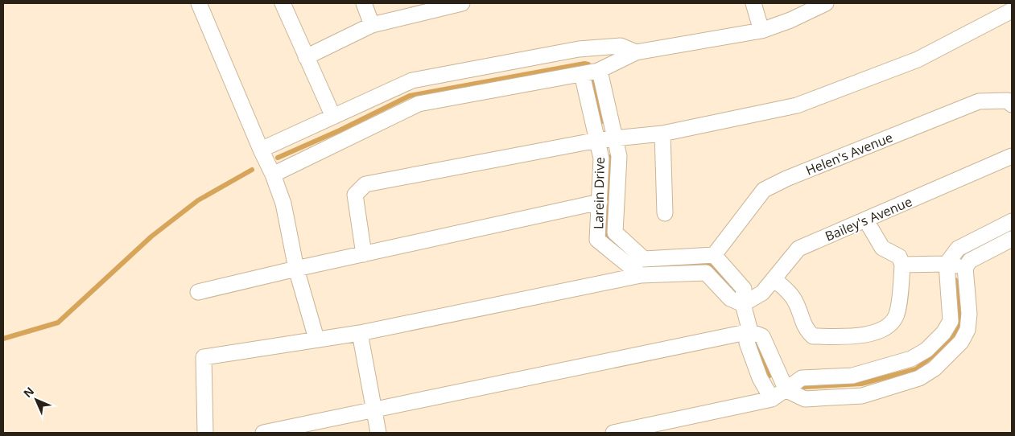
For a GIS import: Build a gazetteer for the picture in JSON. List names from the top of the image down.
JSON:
{
  "streets": {
    "street": ["Helen's Avenue", "Larein Drive", "Bailey's Avenue"]
  },
  "crossings": [
    ["Helen's Avenue", "Larein Drive"]
  ],
  "north": "top left"
}
